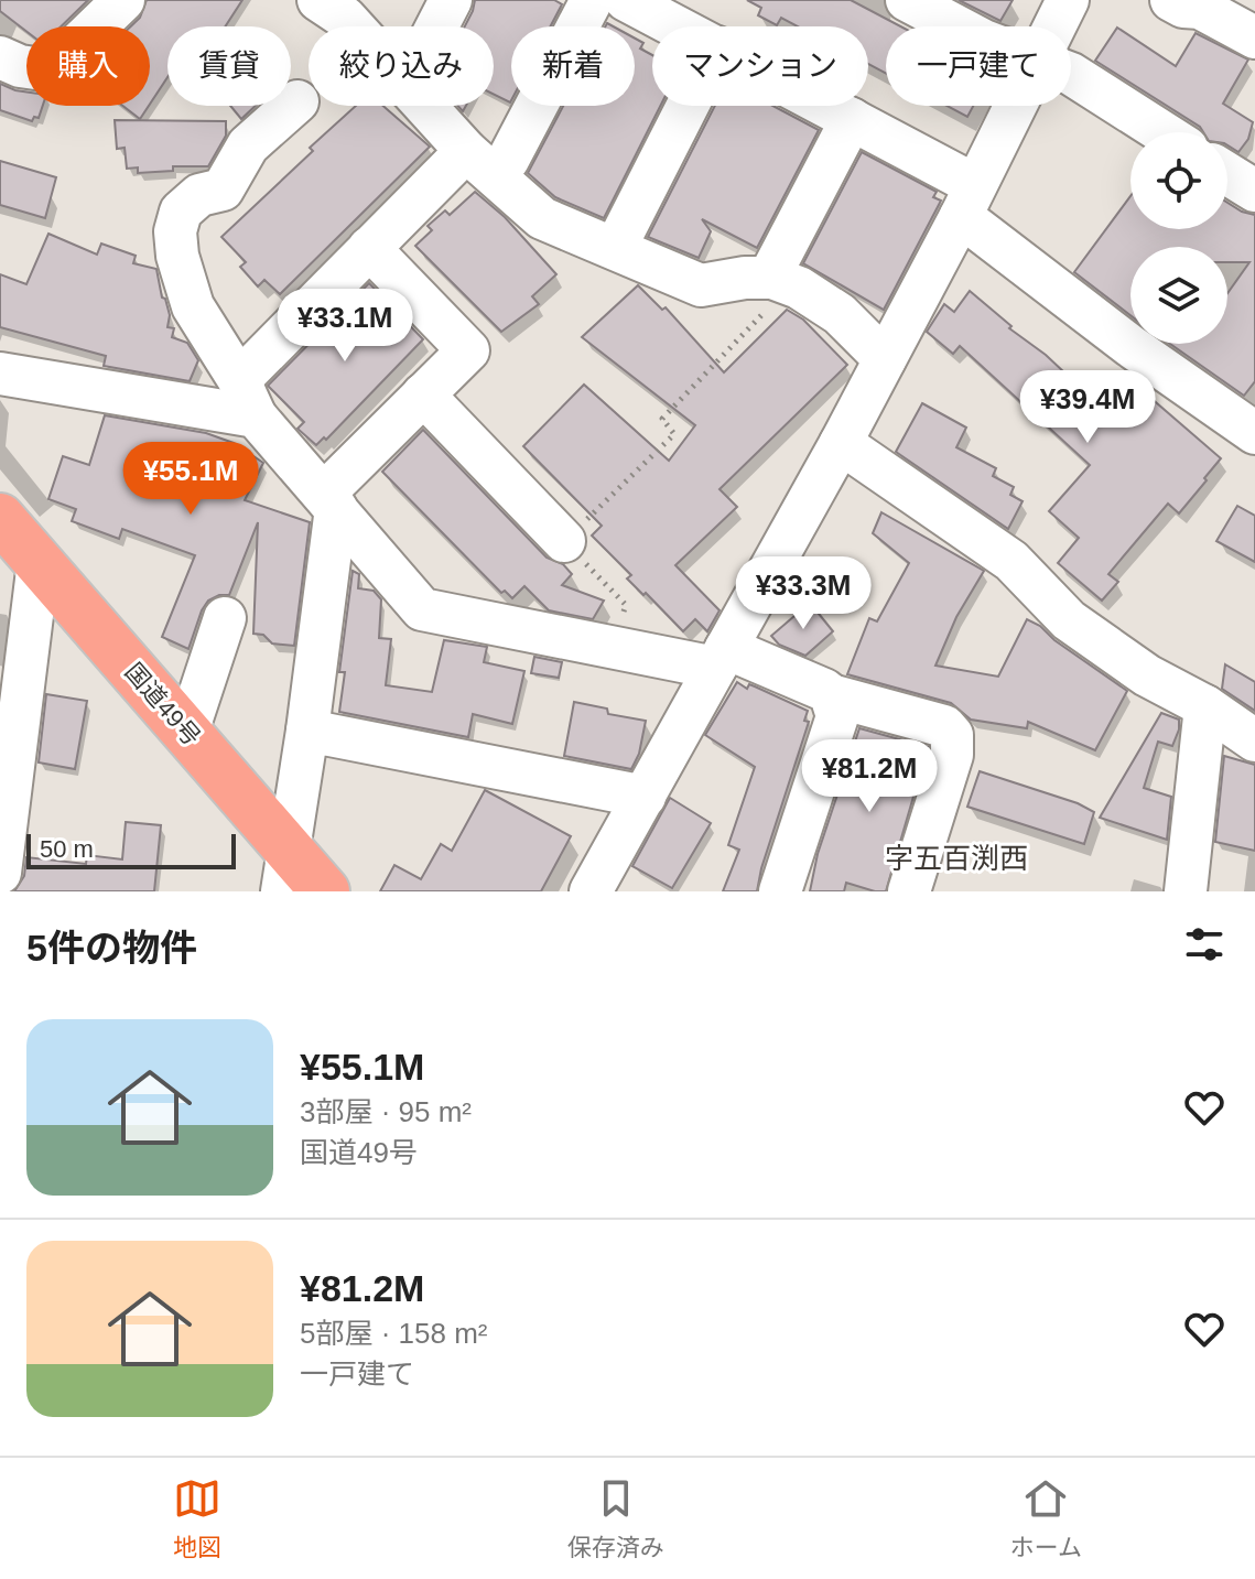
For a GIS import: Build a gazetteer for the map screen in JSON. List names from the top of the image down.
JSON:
{
  "streets": {
    "highway": ["国道49号"]
  },
  "districts": ["字五百渕西"],
  "scale_bar": "50 m",
  "page": {
    "chip": [
      "購入",
      "賃貸",
      "絞り込み",
      "新着",
      "マンション",
      "一戸建て"
    ],
    "price": [
      "¥33.1M",
      "¥39.4M",
      "¥55.1M",
      "¥33.3M",
      "¥81.2M"
    ],
    "scale": "50 m",
    "heading": "5件の物件",
    "list": [
      {
        "name": "¥55.1M",
        "note": "3部屋 · 95 m² · 国道49号"
      },
      {
        "name": "¥81.2M",
        "note": "5部屋 · 158 m² · 一戸建て"
      }
    ],
    "tabs": ["地図", "保存済み", "ホーム"]
  }
}
